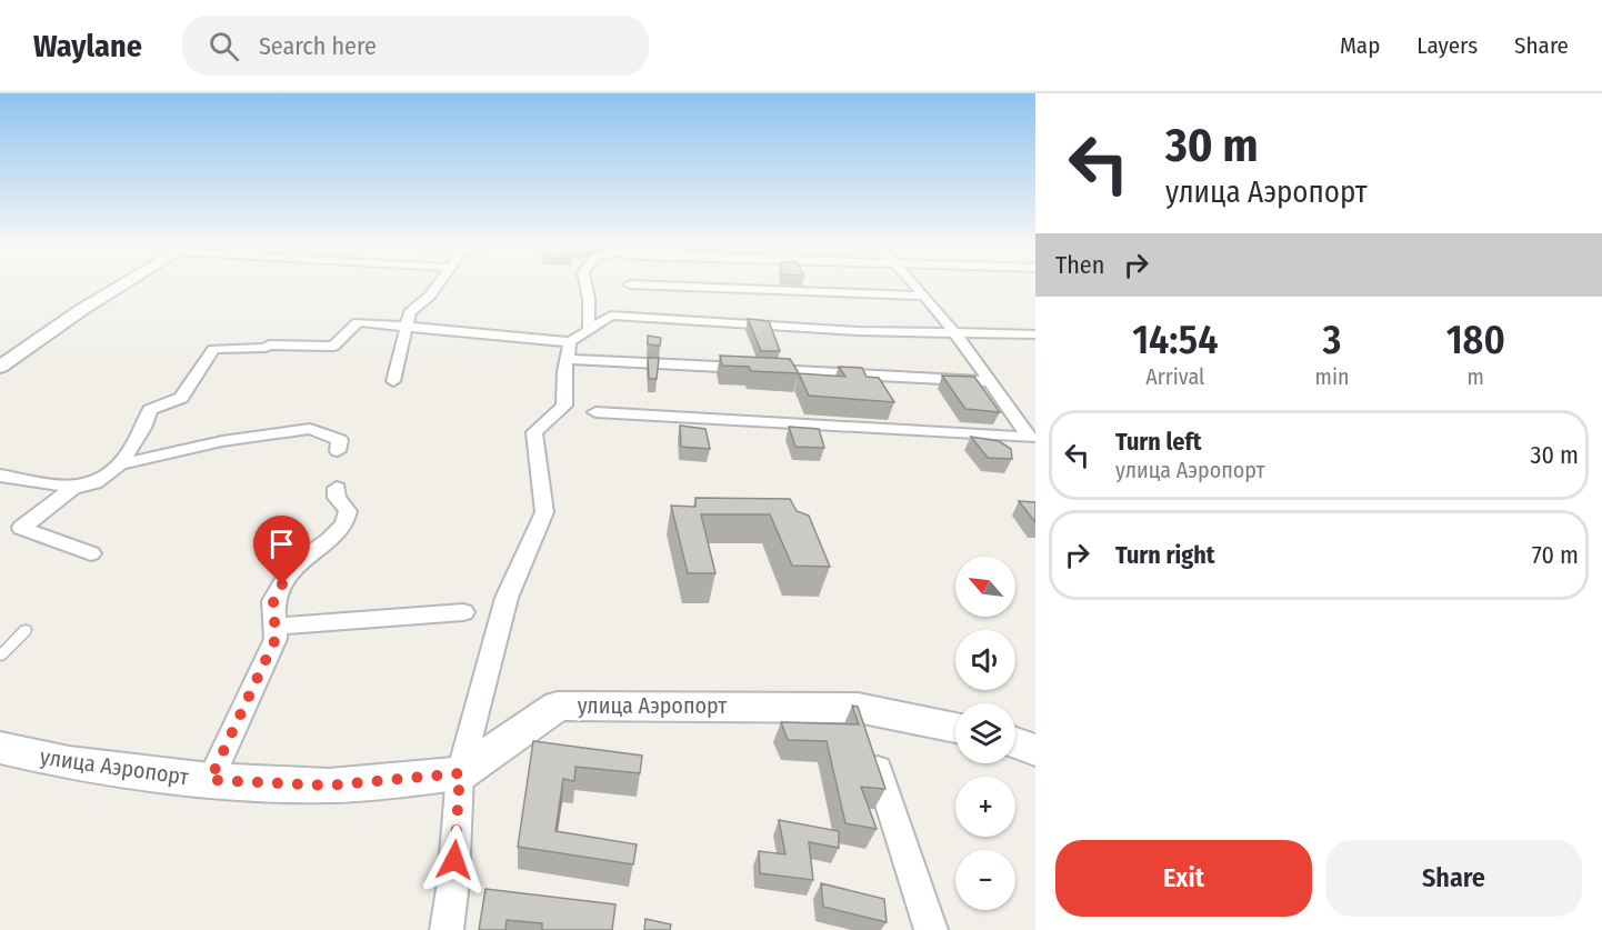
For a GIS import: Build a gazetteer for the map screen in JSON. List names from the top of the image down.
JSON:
{
  "streets": {
    "main road": ["улица Аэропорт"]
  },
  "north": "top left",
  "page": {
    "header": "Waylane",
    "search": "Search here",
    "nav": ["Map", "Layers", "Share"],
    "turn": ["30 m", "улица Аэропорт"],
    "then": "Then",
    "eta": [
      "14:54",
      "Arrival",
      "3",
      "min",
      "180",
      "m"
    ],
    "list": [
      {
        "name": "Turn left",
        "note": "улица Аэропорт",
        "value": "30 m"
      },
      {
        "name": "Turn right",
        "value": "70 m"
      }
    ],
    "map_buttons": ["+", "−"],
    "buttons": ["Exit", "Share"]
  }
}
